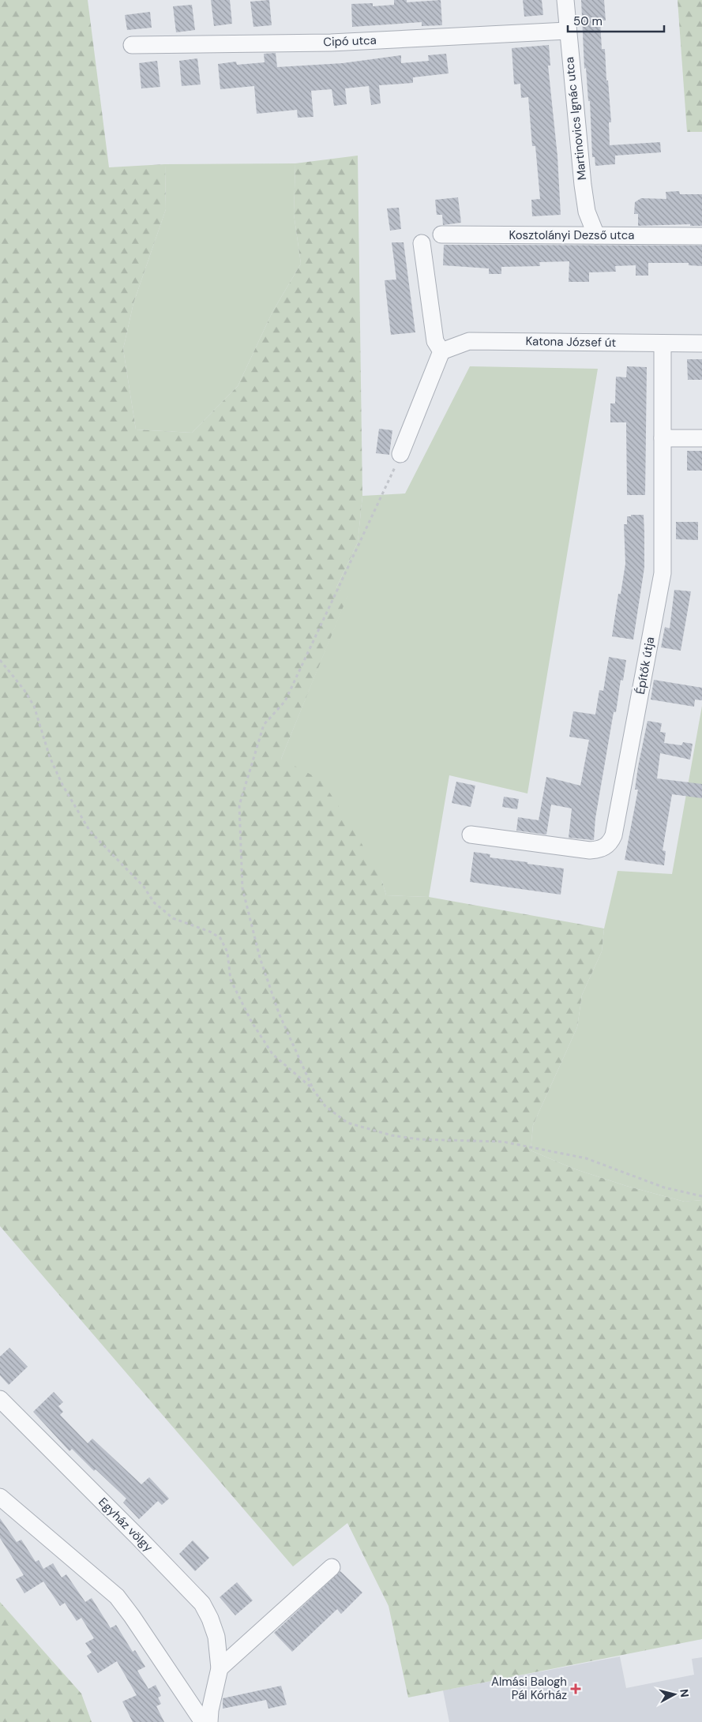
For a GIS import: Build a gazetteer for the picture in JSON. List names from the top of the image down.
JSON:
{
  "streets": {
    "street": [
      "Cipó utca",
      "Martinovics Ignác utca",
      "Kosztolányi Dezső utca",
      "Katona József út",
      "Építők útja",
      "Egyház völgy"
    ]
  },
  "crossings": [
    ["Cipó utca", "Martinovics Ignác utca"],
    ["Martinovics Ignác utca", "Kosztolányi Dezső utca"],
    ["Katona József út", "Építők útja"]
  ],
  "places": {
    "health": ["Almási Balogh Pál Kórház"]
  },
  "scale_bar": "50 m",
  "north": "right"
}
